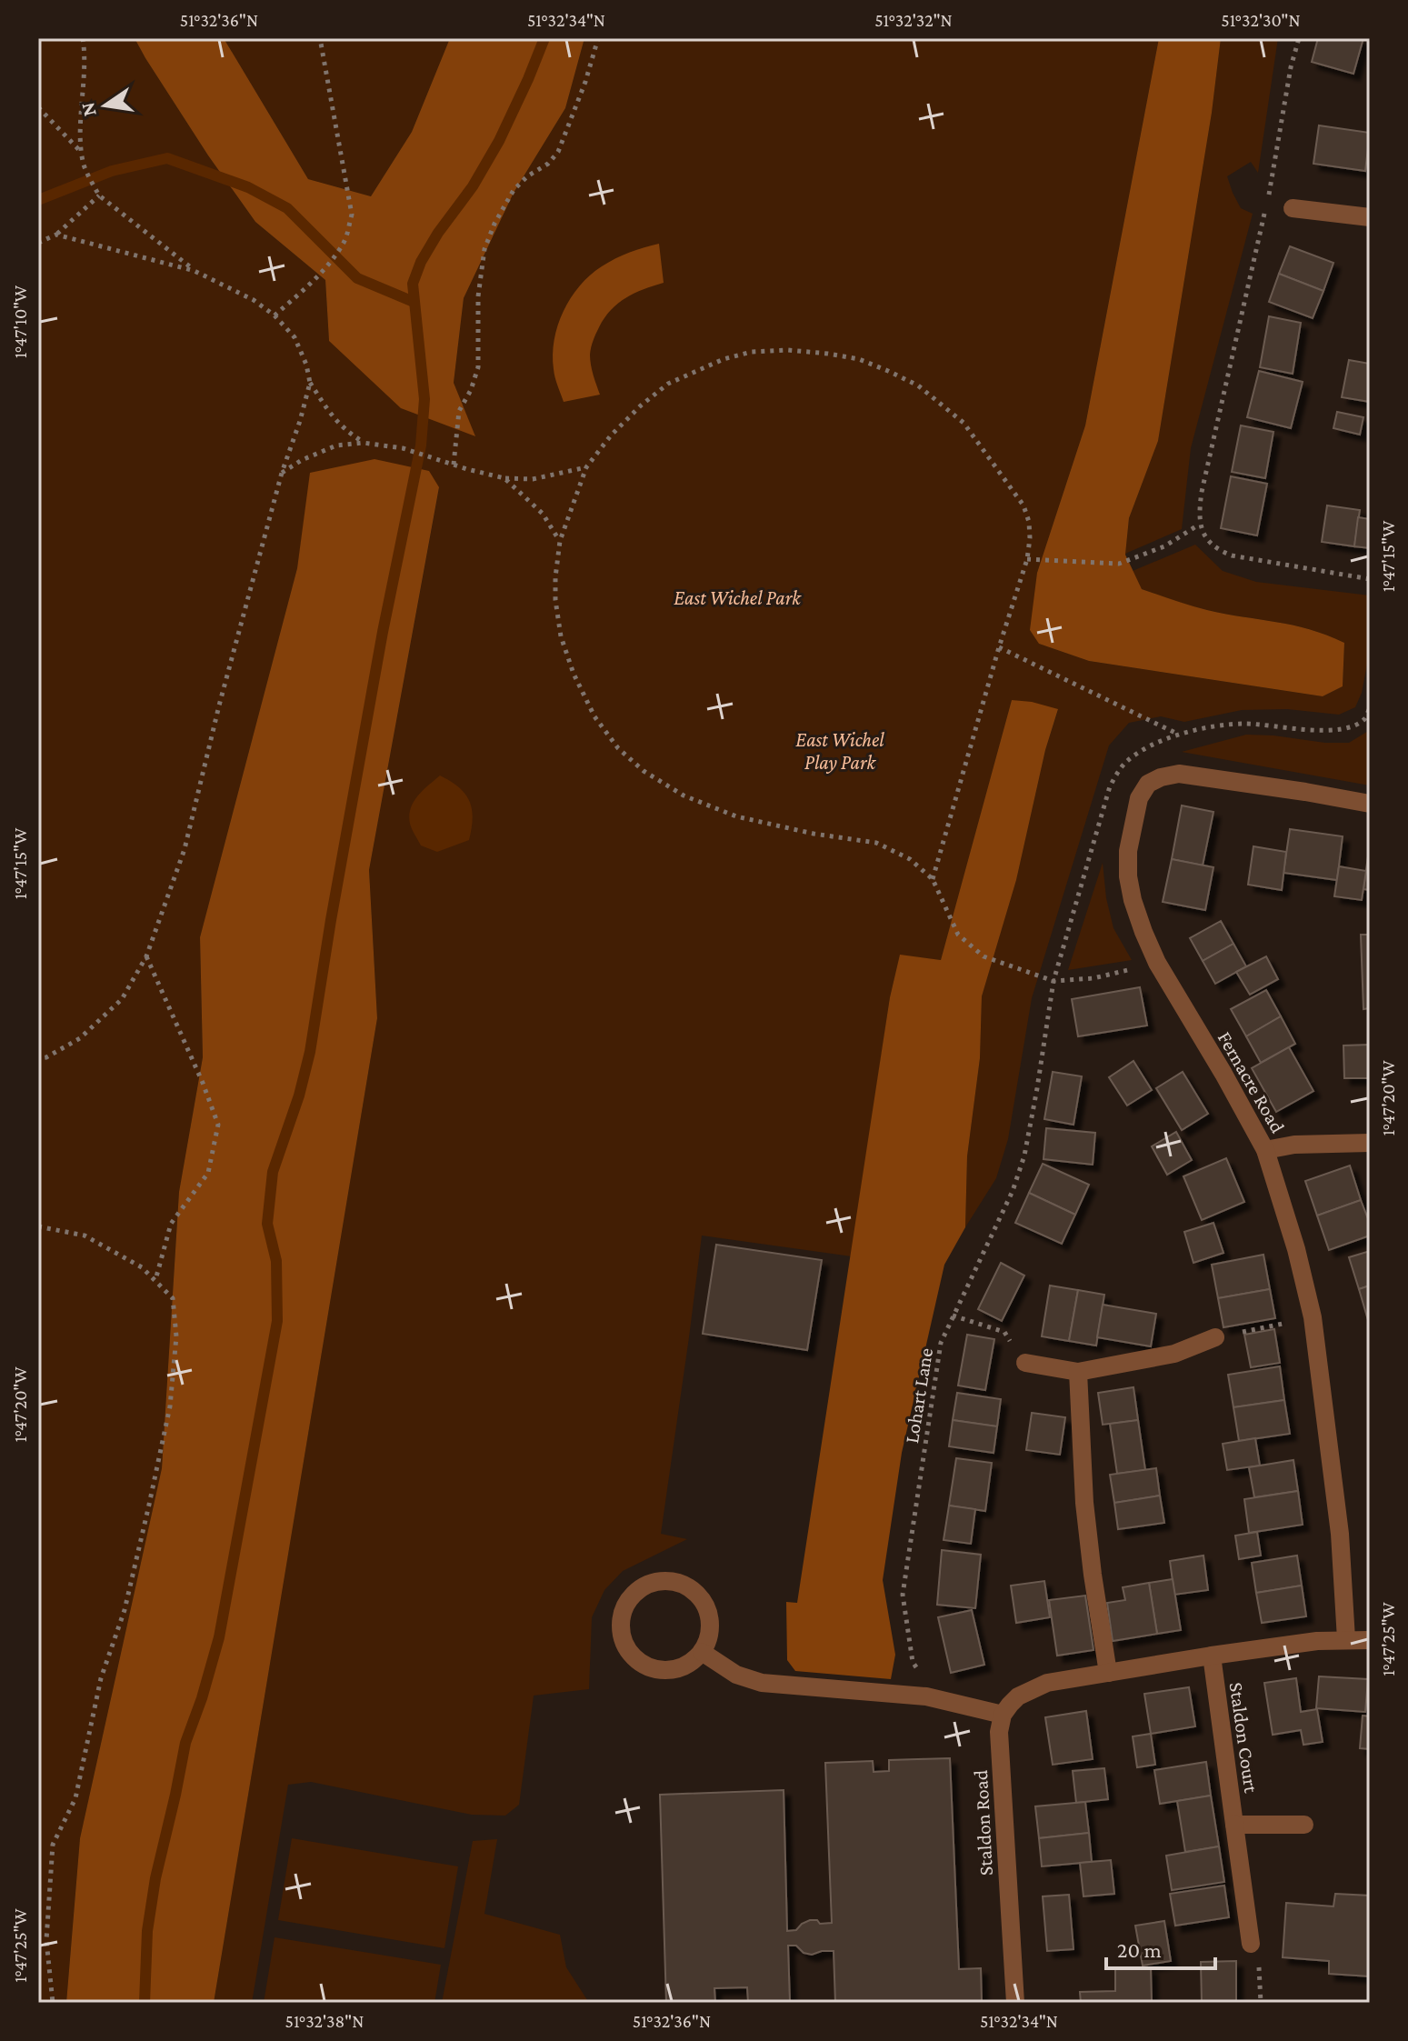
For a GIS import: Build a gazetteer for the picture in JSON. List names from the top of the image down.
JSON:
{
  "streets": {
    "street": ["Fernacre Road", "Staldon Court", "Staldon Road"],
    "path": ["Lohart Lane"]
  },
  "parks": ["East Wichel Park", "East Wichel Play Park"],
  "scale_bar": "20 m",
  "north": "left",
  "coordinates": [
    "51°32'36\"N",
    "51°32'34\"N",
    "51°32'32\"N",
    "51°32'30\"N",
    "1°47'10\"W",
    "1°47'15\"W",
    "1°47'20\"W",
    "1°47'25\"W",
    "51°32'38\"N"
  ]
}
